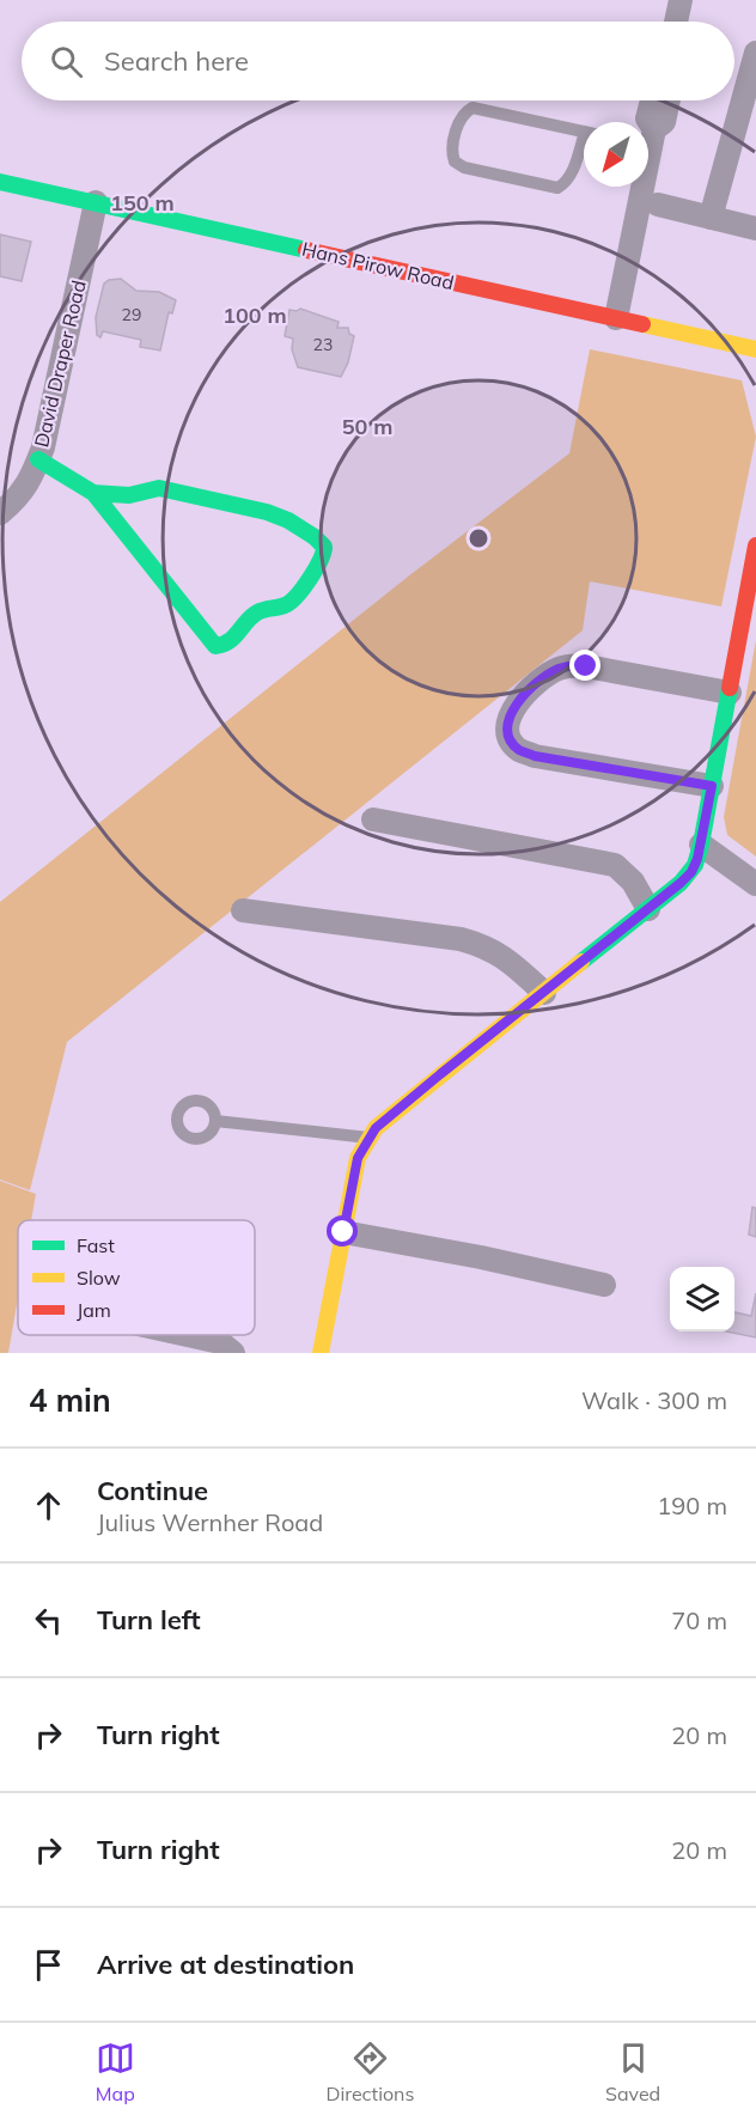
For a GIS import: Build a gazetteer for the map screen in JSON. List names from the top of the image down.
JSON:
{
  "streets": {
    "street": ["Hans Pirow Road", "David Draper Road"]
  },
  "crossings": [
    ["Hans Pirow Road", "David Draper Road"]
  ],
  "house_numbers": ["29", "23"],
  "legend": ["Fast", "Slow", "Jam"],
  "north": "bottom left",
  "page": {
    "search": "Search here",
    "heading": ["4 min", "Walk · 300 m"],
    "list": [
      ["Continue", "Julius Wernher Road", "190 m"],
      ["Turn left", "70 m"],
      ["Turn right", "20 m"],
      ["Turn right", "20 m"],
      "Arrive at destination"
    ],
    "nav": ["Map", "Directions", "Saved"]
  },
  "rings": ["150 m", "100 m", "50 m"]
}
